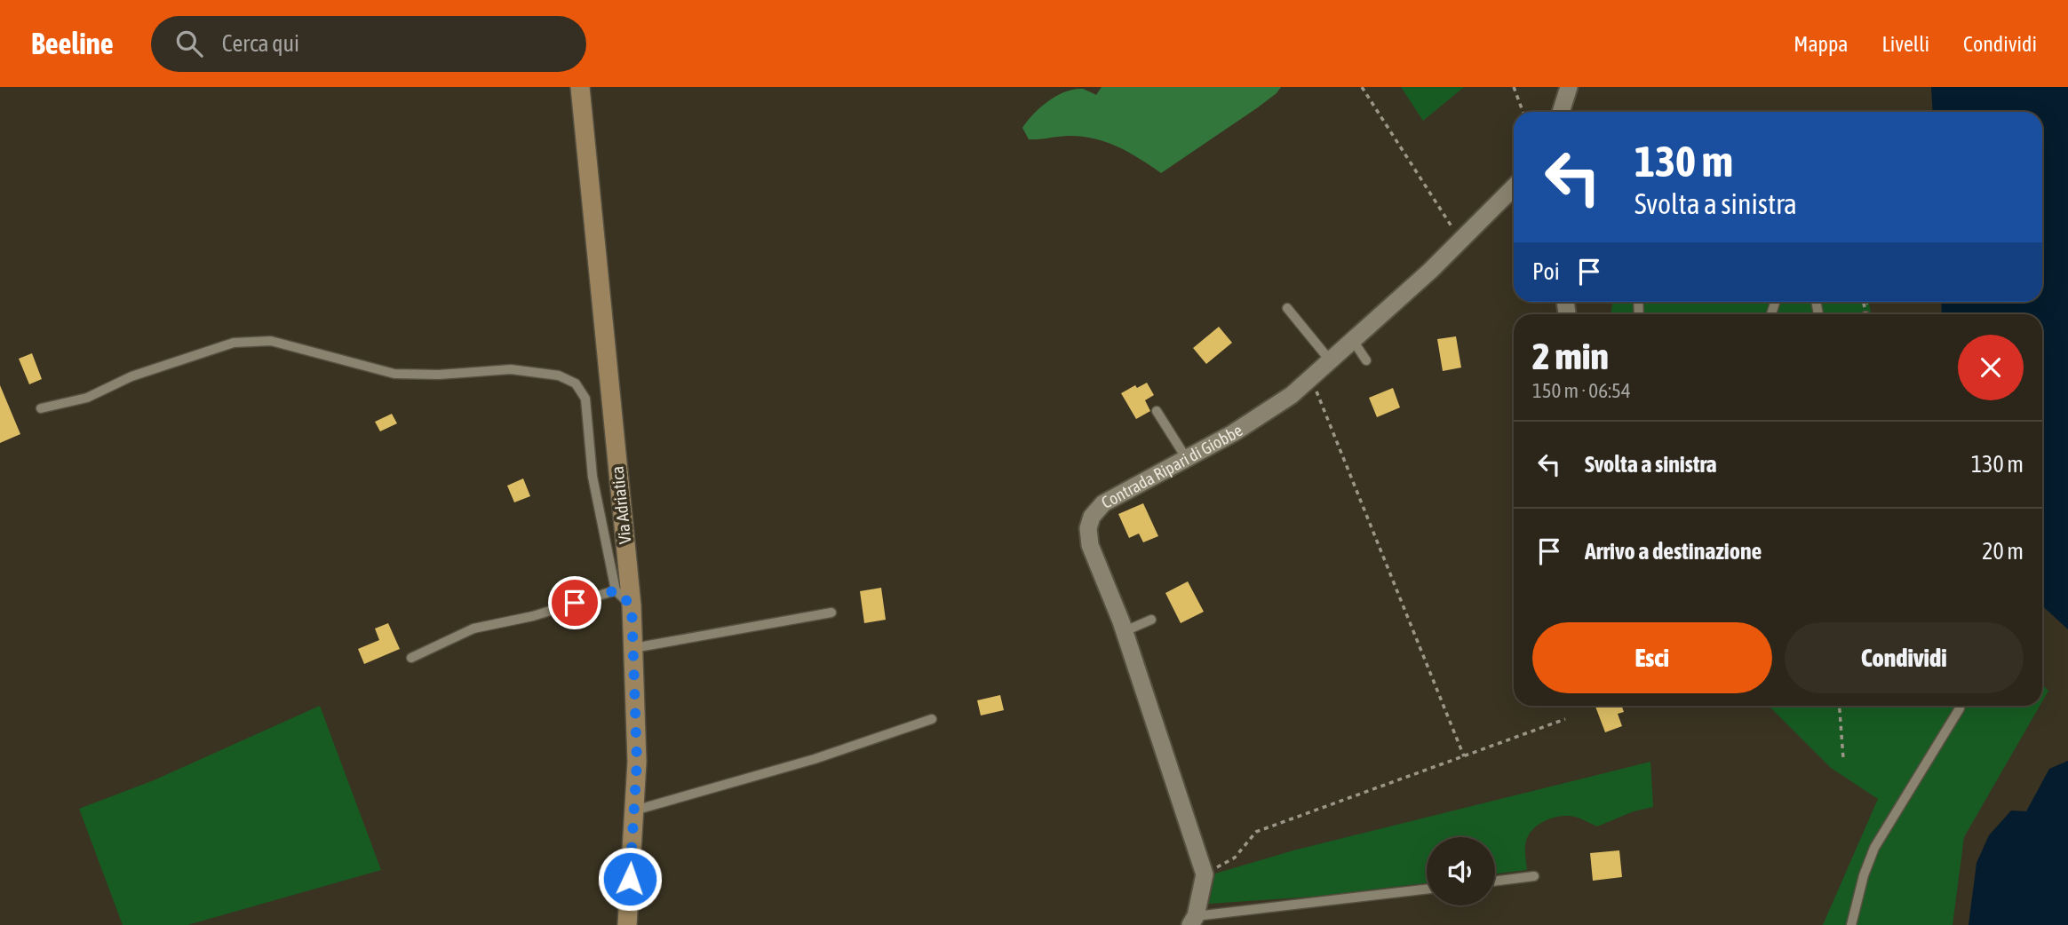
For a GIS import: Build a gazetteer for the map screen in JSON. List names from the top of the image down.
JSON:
{
  "streets": {
    "main road": ["Via Adriatica"],
    "street": ["Contrada Ripari di Giobbe"]
  },
  "page": {
    "header": "Beeline",
    "search": "Cerca qui",
    "nav": ["Mappa", "Livelli", "Condividi"],
    "turn": ["130 m", "Svolta a sinistra"],
    "then": "Poi",
    "heading": ["2 min", "150 m · 06:54"],
    "list": [
      {
        "name": "Svolta a sinistra",
        "value": "130 m"
      },
      {
        "name": "Arrivo a destinazione",
        "value": "20 m"
      }
    ],
    "buttons": ["Esci", "Condividi"]
  }
}
